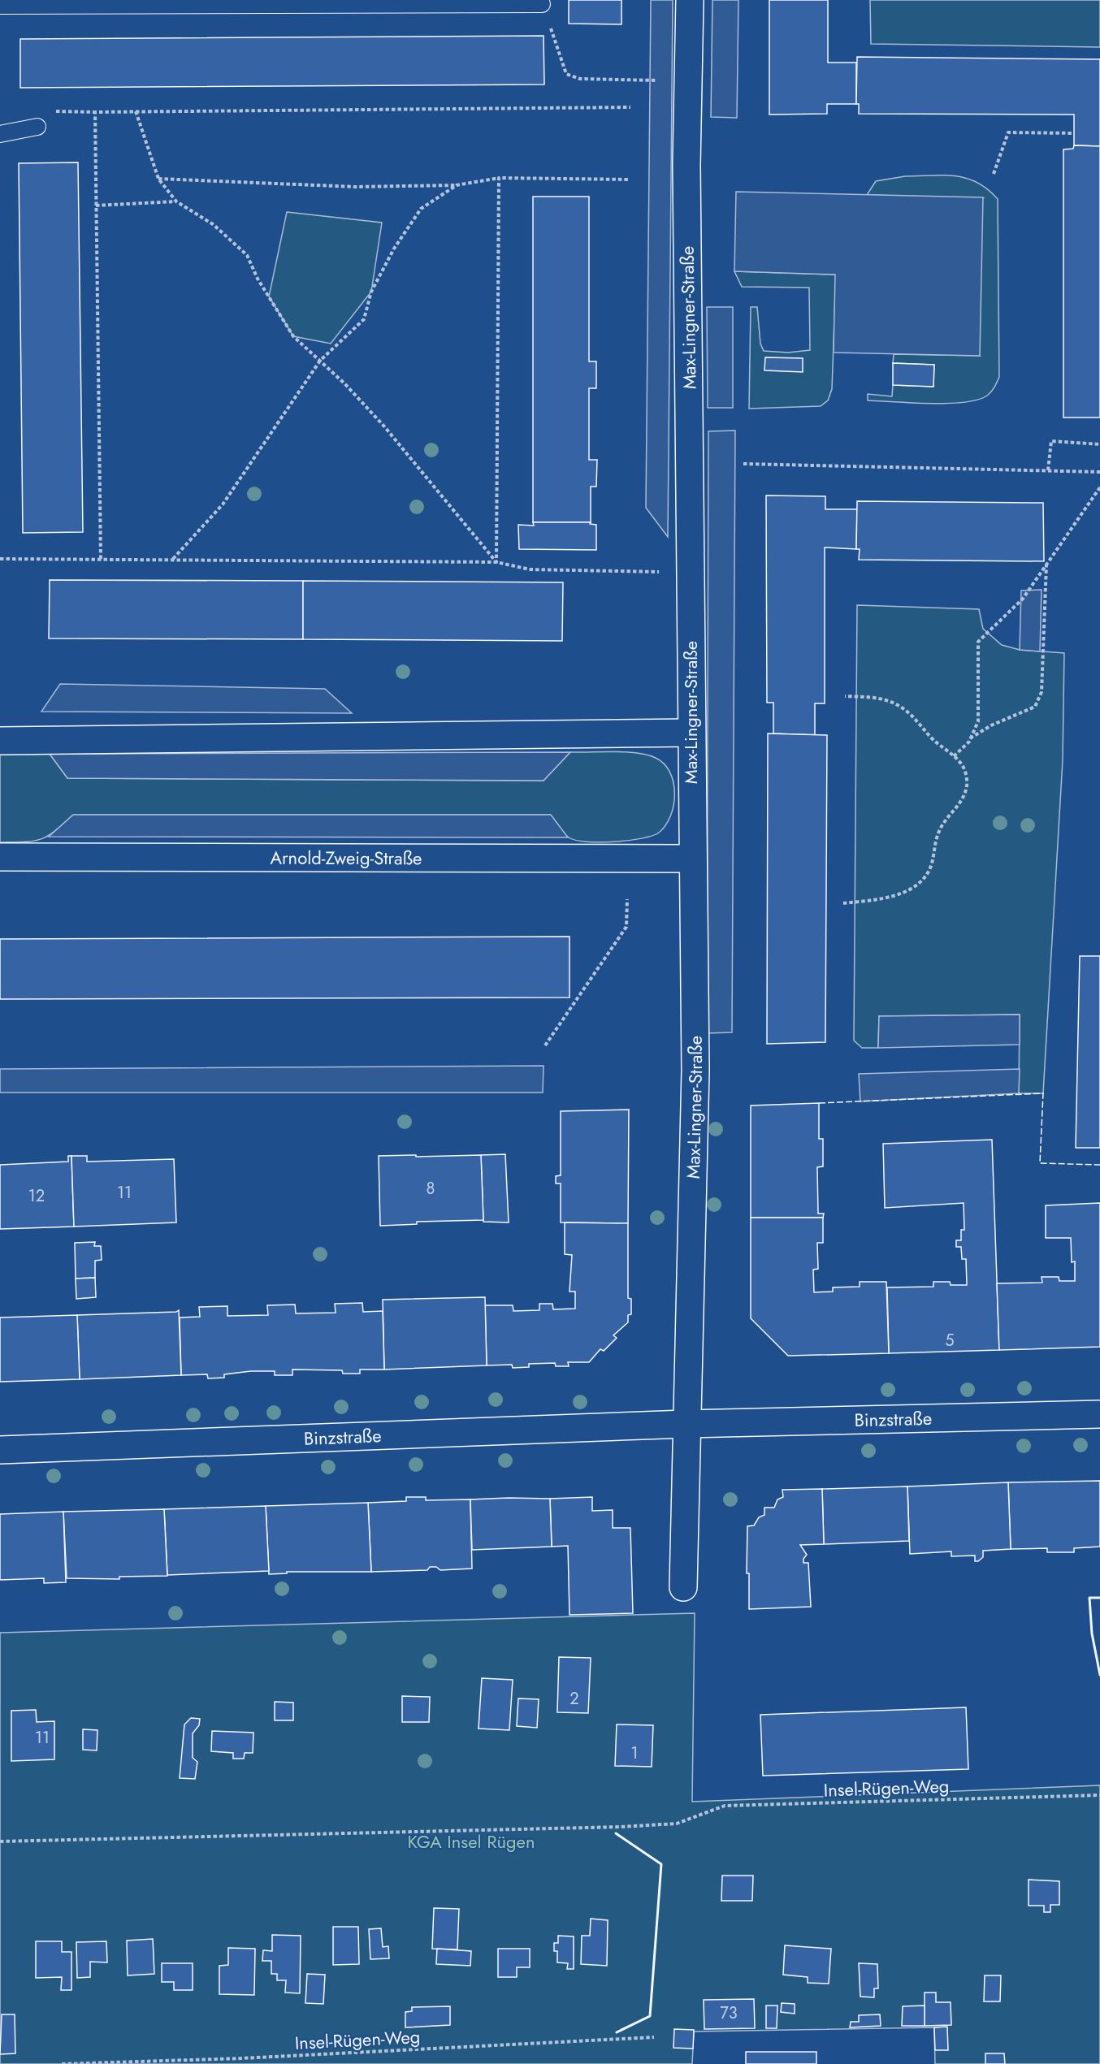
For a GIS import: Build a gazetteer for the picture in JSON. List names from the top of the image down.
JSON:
{
  "streets": {
    "street": ["Max-Lingner-Straße", "Arnold-Zweig-Straße", "Binzstraße"],
    "path": ["Insel-Rügen-Weg"]
  },
  "crossings": [
    ["Max-Lingner-Straße", "Arnold-Zweig-Straße"],
    ["Max-Lingner-Straße", "Binzstraße"]
  ],
  "parks": ["KGA Insel Rügen"],
  "house_numbers": [
    "8",
    "11",
    "12",
    "5",
    "2",
    "11",
    "1",
    "73"
  ]
}
